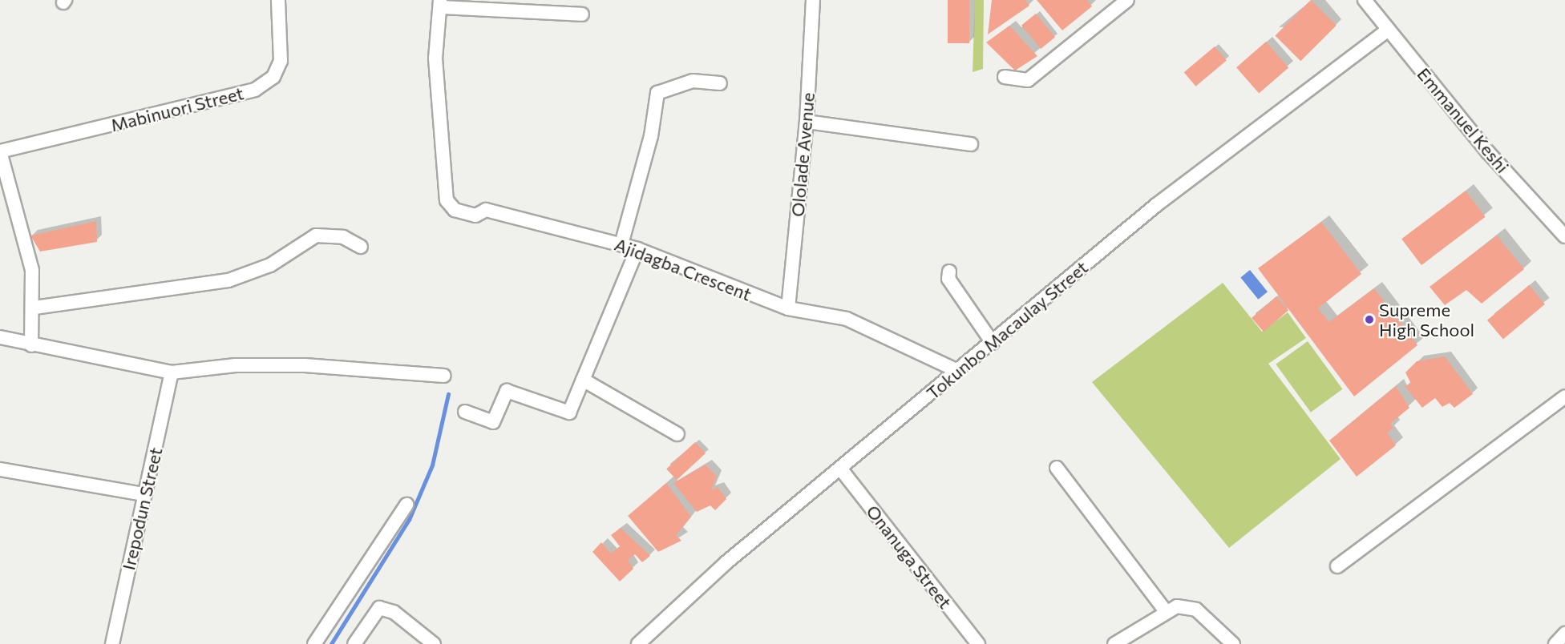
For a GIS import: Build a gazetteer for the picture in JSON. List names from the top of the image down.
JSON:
{
  "streets": {
    "street": [
      "Mabinuori Street",
      "Emmanuel Keshi",
      "Ololade Avenue",
      "Ajidagba Crescent",
      "Tokunbo Macaulay Street",
      "Irepodun Street",
      "Onanuga Street"
    ]
  },
  "crossings": [
    ["Emmanuel Keshi", "Tokunbo Macaulay Street"],
    ["Ololade Avenue", "Ajidagba Crescent"],
    ["Ajidagba Crescent", "Tokunbo Macaulay Street"],
    ["Tokunbo Macaulay Street", "Onanuga Street"]
  ],
  "places": ["Supreme High School"]
}
